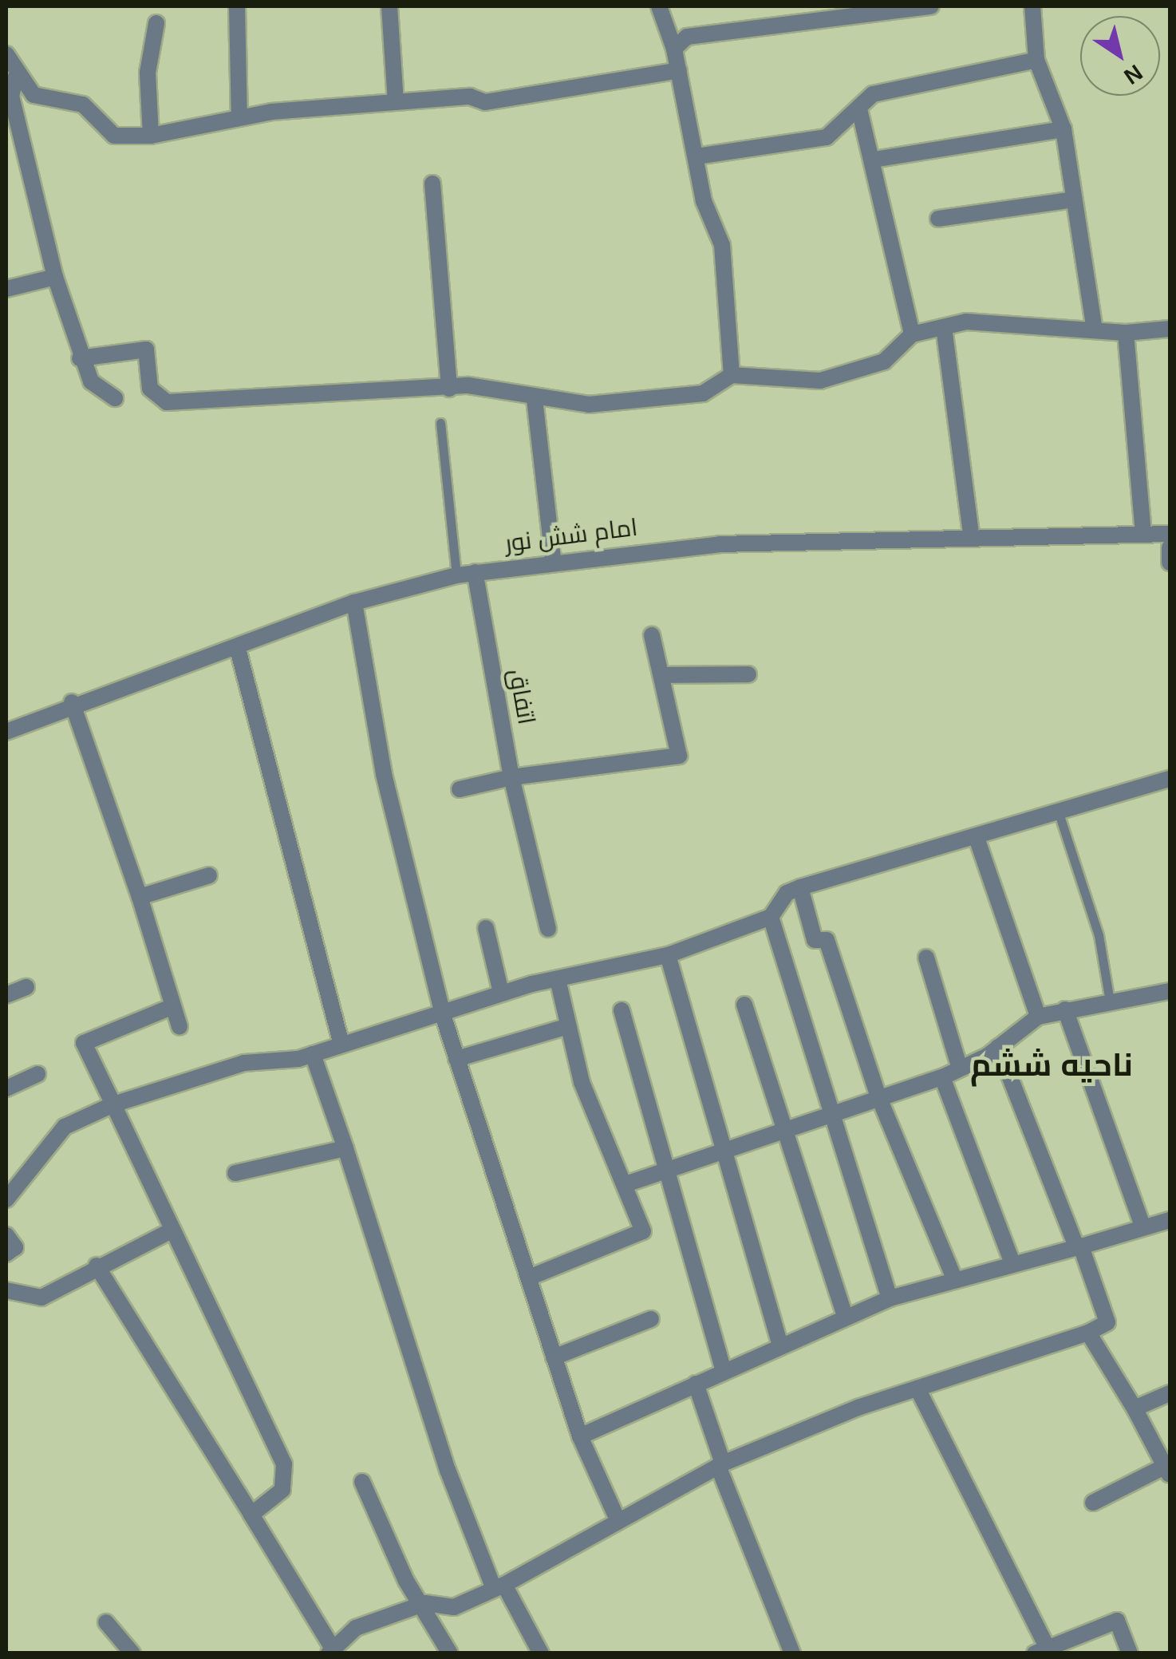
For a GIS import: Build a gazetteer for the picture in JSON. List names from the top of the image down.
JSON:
{
  "streets": {
    "street": ["امام شش نور", "اتفاق"]
  },
  "crossings": [
    ["امام شش نور", "اتفاق"]
  ],
  "districts": ["ناحیه ششم"],
  "north": "bottom right"
}
